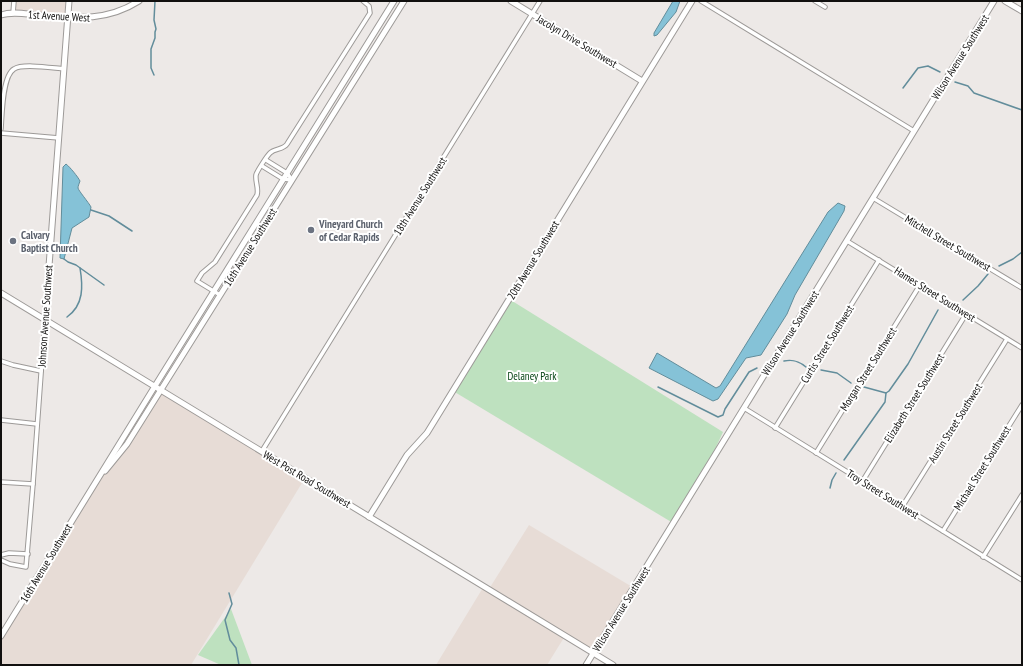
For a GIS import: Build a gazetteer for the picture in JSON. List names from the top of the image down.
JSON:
{
  "streets": {
    "street": [
      "1st Avenue West",
      "Jacolyn Drive Southwest",
      "Wilson Avenue Southwest",
      "18th Avenue Southwest",
      "Mitchell Street Southwest",
      "16th Avenue Southwest",
      "20th Avenue Southwest",
      "Hames Street Southwest",
      "Johnson Avenue Southwest",
      "Curtis Street Southwest",
      "Morgan Street Southwest",
      "Elizabeth Street Southwest",
      "Austin Street Southwest",
      "Michael Street Southwest",
      "West Post Road Southwest",
      "Troy Street Southwest"
    ]
  },
  "crossings": [
    ["1st Avenue West", "Johnson Avenue Southwest"],
    ["Jacolyn Drive Southwest", "18th Avenue Southwest"],
    ["Jacolyn Drive Southwest", "20th Avenue Southwest"],
    ["Wilson Avenue Southwest", "Mitchell Street Southwest"],
    ["Wilson Avenue Southwest", "Hames Street Southwest"],
    ["Wilson Avenue Southwest", "West Post Road Southwest"],
    ["Wilson Avenue Southwest", "Troy Street Southwest"],
    ["18th Avenue Southwest", "West Post Road Southwest"],
    ["16th Avenue Southwest", "West Post Road Southwest"],
    ["20th Avenue Southwest", "West Post Road Southwest"],
    ["Hames Street Southwest", "Curtis Street Southwest"],
    ["Hames Street Southwest", "Morgan Street Southwest"],
    ["Hames Street Southwest", "Elizabeth Street Southwest"],
    ["Hames Street Southwest", "Austin Street Southwest"],
    ["Johnson Avenue Southwest", "West Post Road Southwest"],
    ["Curtis Street Southwest", "Troy Street Southwest"],
    ["Morgan Street Southwest", "Troy Street Southwest"],
    ["Elizabeth Street Southwest", "Troy Street Southwest"],
    ["Austin Street Southwest", "Troy Street Southwest"],
    ["Michael Street Southwest", "Troy Street Southwest"]
  ],
  "parks": ["Delaney Park"],
  "places": ["Vineyard Church of Cedar Rapids", "Calvary Baptist Church"]
}
